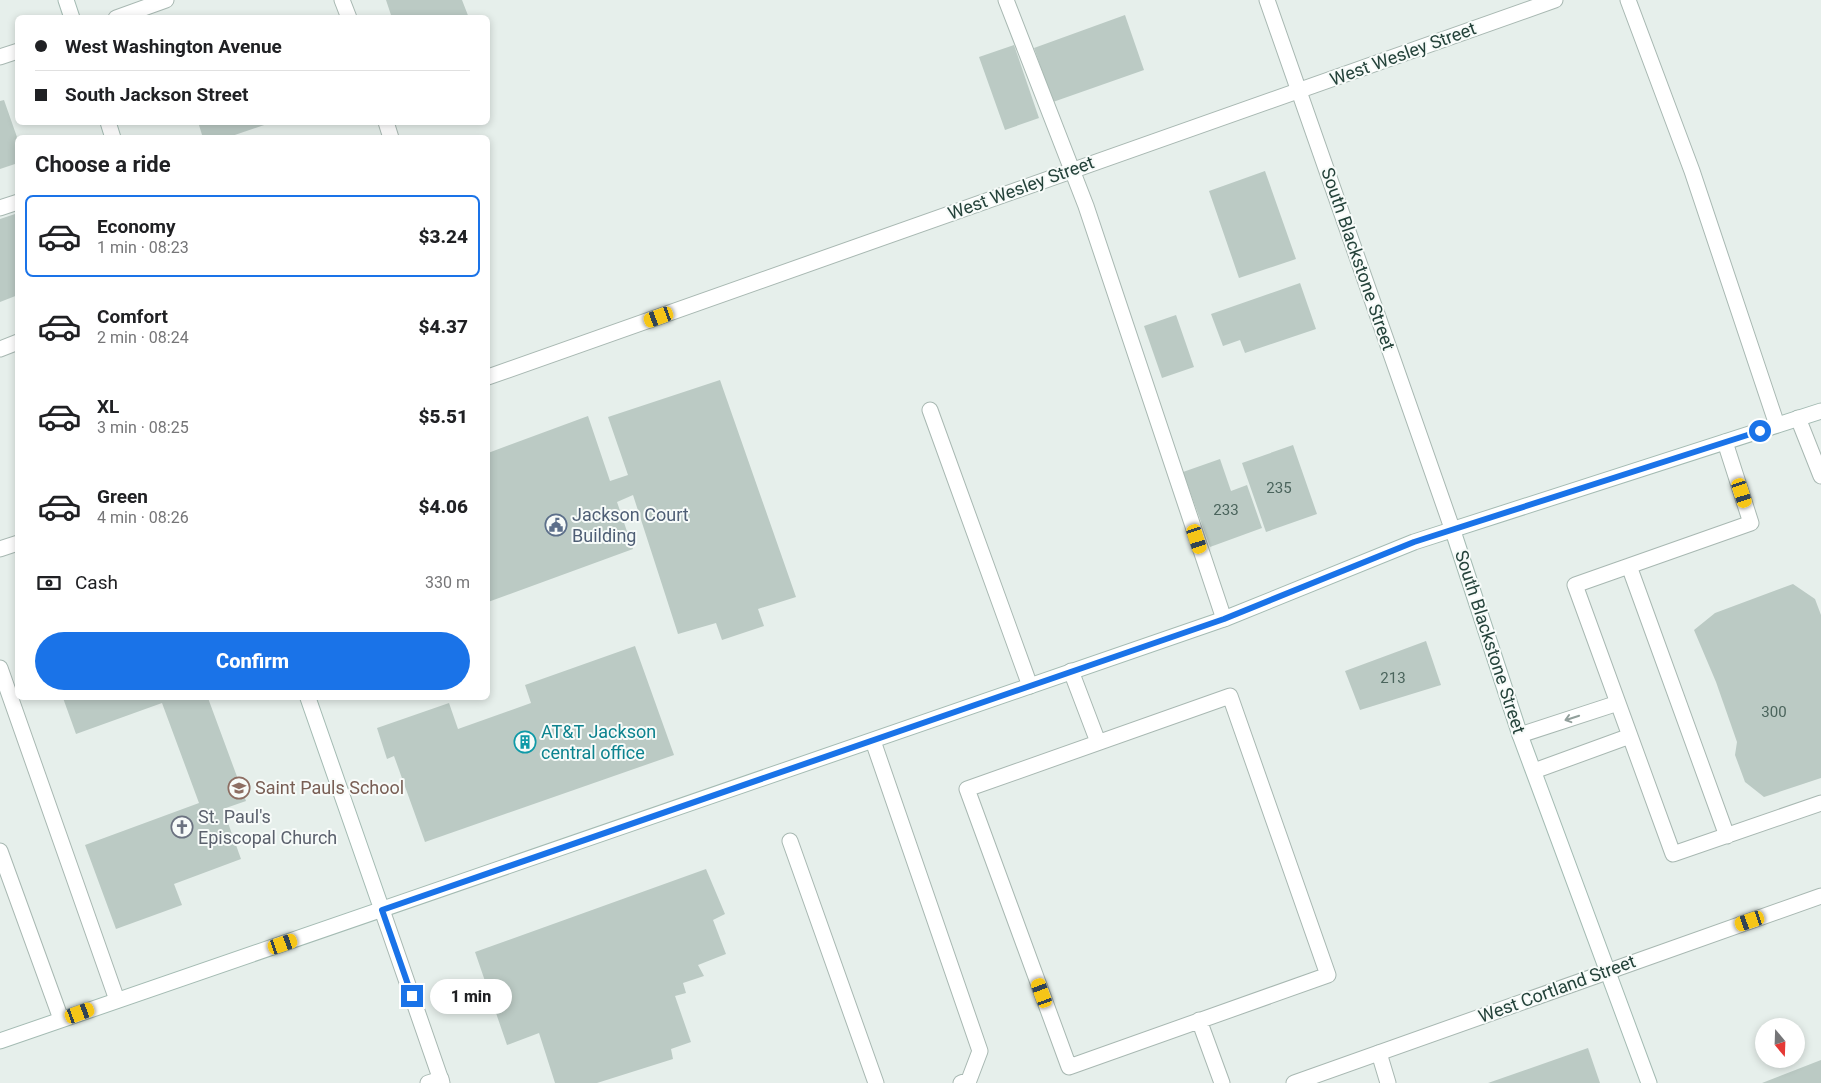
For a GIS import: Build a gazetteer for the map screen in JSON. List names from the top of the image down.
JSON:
{
  "streets": {
    "street": ["West Wesley Street", "South Blackstone Street", "West Cortland Street"]
  },
  "crossings": [
    ["West Wesley Street", "South Blackstone Street"],
    ["South Blackstone Street", "West Cortland Street"]
  ],
  "places": {
    "public building": ["Jackson Court Building"],
    "building": ["AT&T Jackson central office"],
    "school or university": ["Saint Pauls School"],
    "church": ["St. Paul's Episcopal Church"]
  },
  "house_numbers": [
    "235",
    "233",
    "213",
    "300"
  ],
  "north": "bottom",
  "page": {
    "banner": ["West Washington Avenue", "South Jackson Street"],
    "heading": "Choose a ride",
    "list": [
      {
        "name": "Economy",
        "note": "1 min · 08:23",
        "value": "$3.24"
      },
      {
        "name": "Comfort",
        "note": "2 min · 08:24",
        "value": "$4.37"
      },
      {
        "name": "XL",
        "note": "3 min · 08:25",
        "value": "$5.51"
      },
      {
        "name": "Green",
        "note": "4 min · 08:26",
        "value": "$4.06"
      }
    ],
    "pay": ["Cash", "330 m"],
    "buttons": "Confirm",
    "bubble": "1 min"
  }
}
